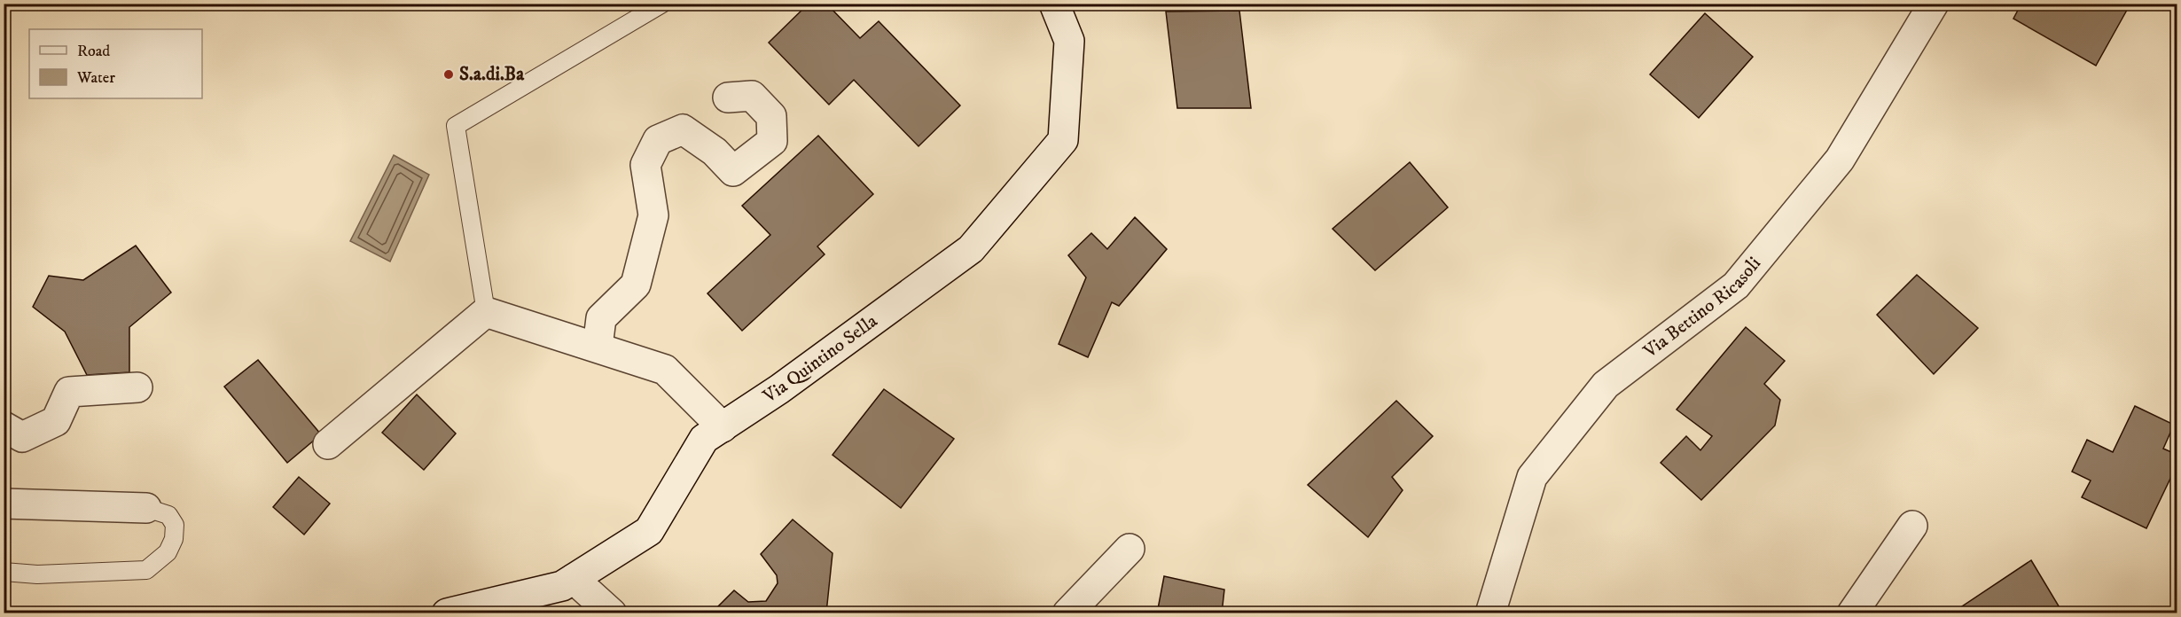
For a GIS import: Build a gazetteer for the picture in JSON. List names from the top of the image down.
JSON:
{
  "streets": {
    "street": ["Via Bettino Ricasoli", "Via Quintino Sella"]
  },
  "places": ["S.a.di.Ba"],
  "legend": ["Road", "Water"]
}
